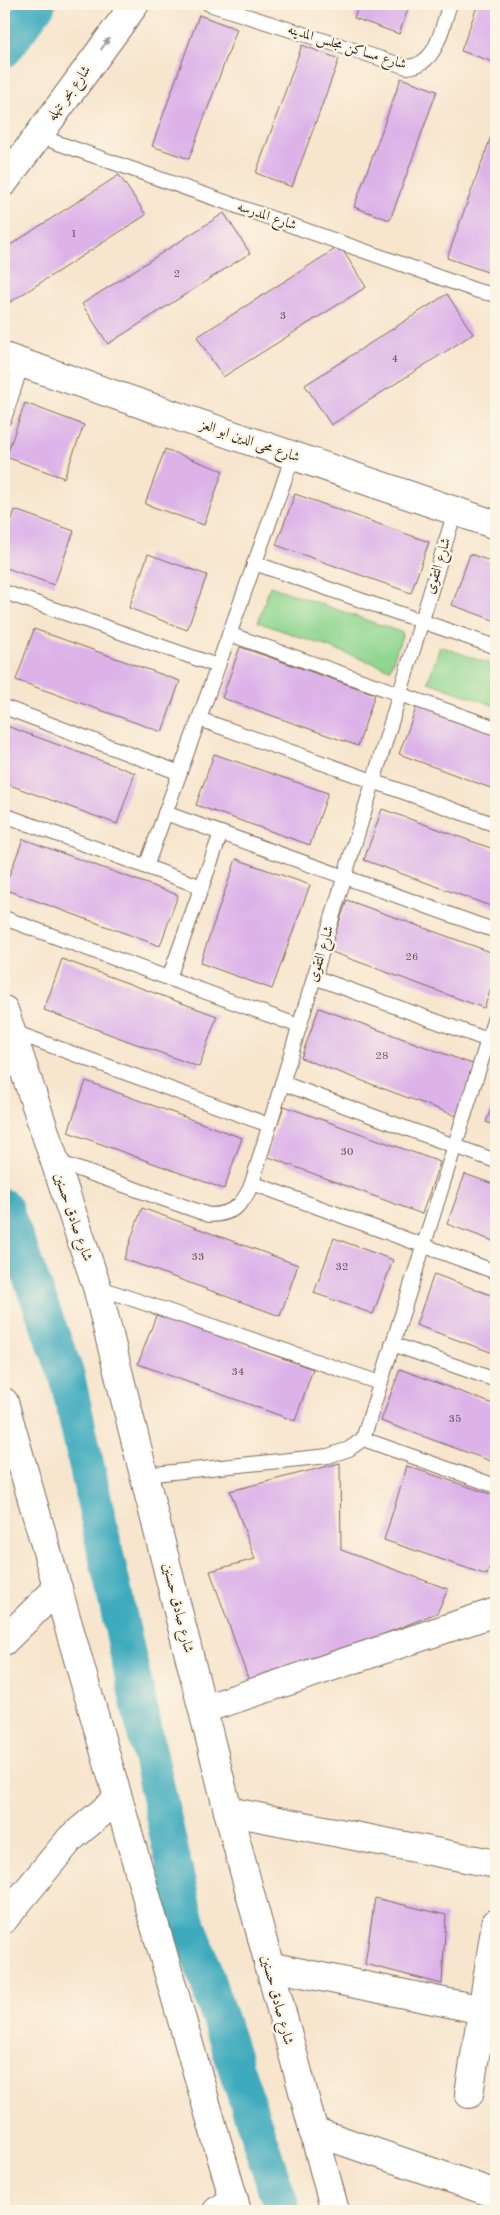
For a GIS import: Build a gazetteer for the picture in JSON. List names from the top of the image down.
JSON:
{
  "streets": {
    "street": ["شارع بحر تنهله", "شارع محى الدين ابو العز", "شارع صادق حسنين"],
    "lane": ["شارع مساكن مجلس المدينه", "شارع المدرسه", "شارع التقوى"]
  },
  "crossings": [
    ["شارع بحر تنهله", "شارع المدرسه"],
    ["شارع محى الدين ابو العز", "شارع التقوى"],
    ["شارع التقوى", "شارع صادق حسنين"]
  ],
  "one_way": ["شارع بحر تنهله"],
  "house_numbers": [
    "1",
    "2",
    "3",
    "4",
    "26",
    "28",
    "30",
    "33",
    "32",
    "34",
    "35"
  ]
}
